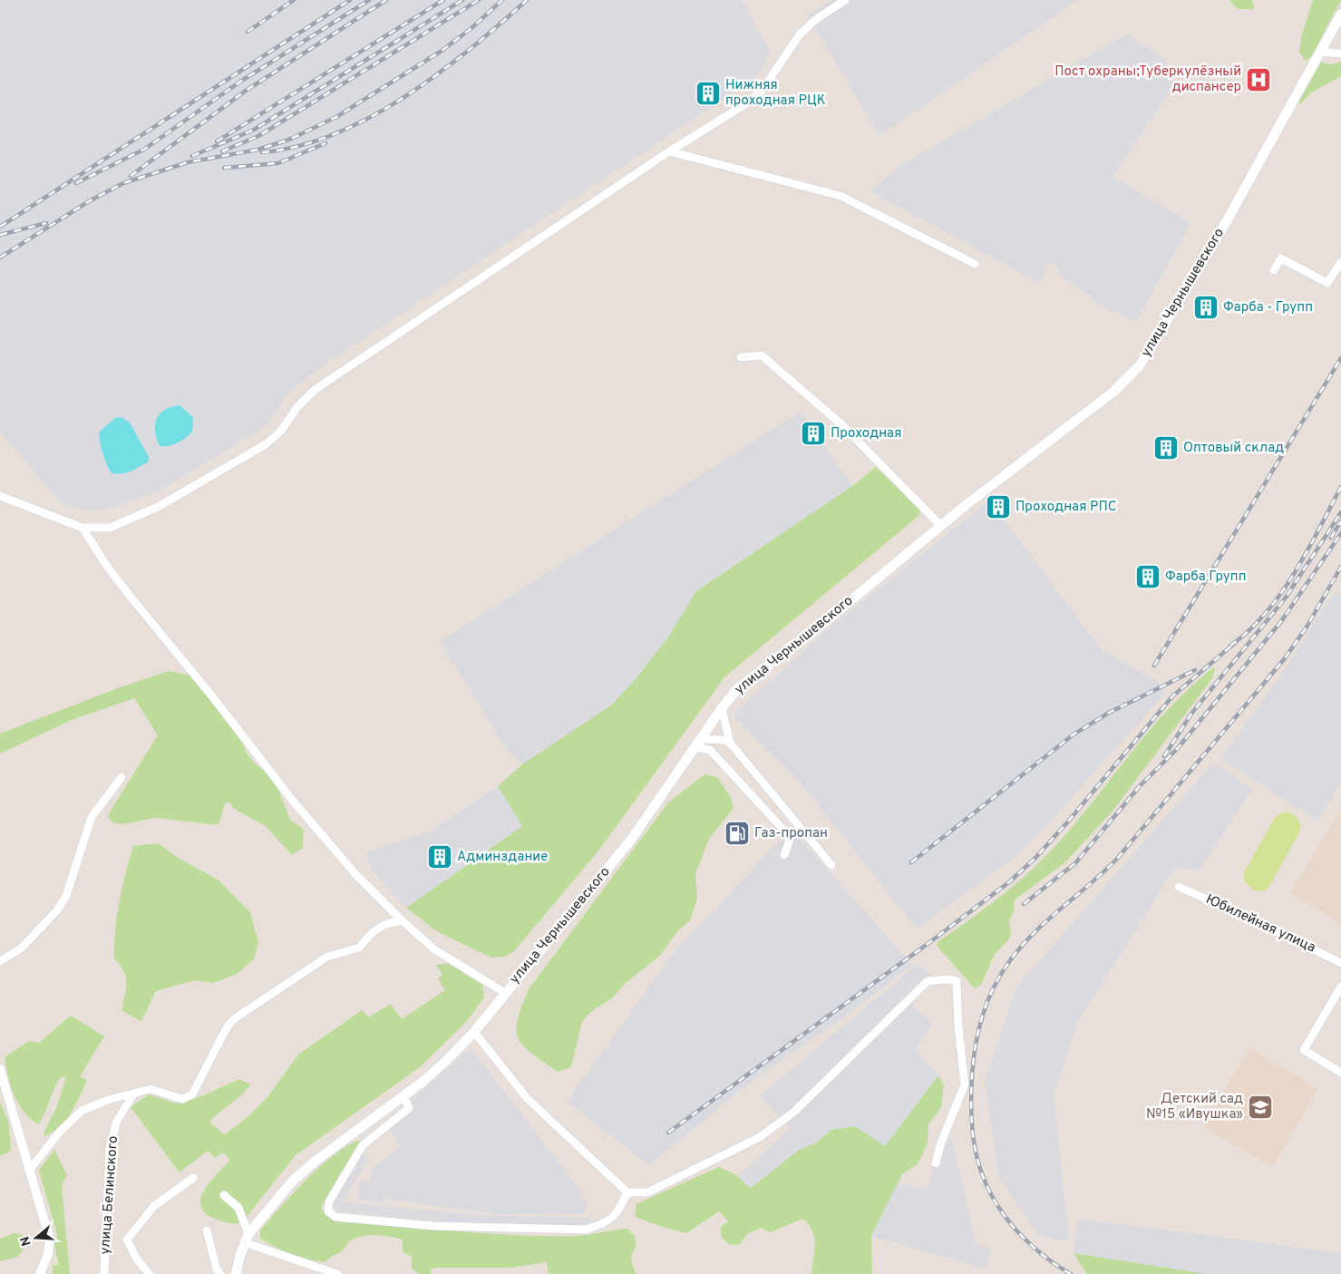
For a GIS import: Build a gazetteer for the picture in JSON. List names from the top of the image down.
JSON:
{
  "streets": {
    "main road": ["улица Чернышевского"],
    "street": ["Юбилейная улица", "улица Белинского"]
  },
  "places": {
    "hospital": ["Пост охраны;Туберкулёзный диспансер"],
    "building": [
      "Нижняя проходная РЦК",
      "Фарба - Групп",
      "Проходная",
      "Оптовый склад",
      "Проходная РПС",
      "Фарба Групп",
      "Админздание"
    ],
    "fuel station": ["Газ-пропан"],
    "school or university": ["Детский сад №15 «Ивушка»"]
  },
  "north": "left"
}
